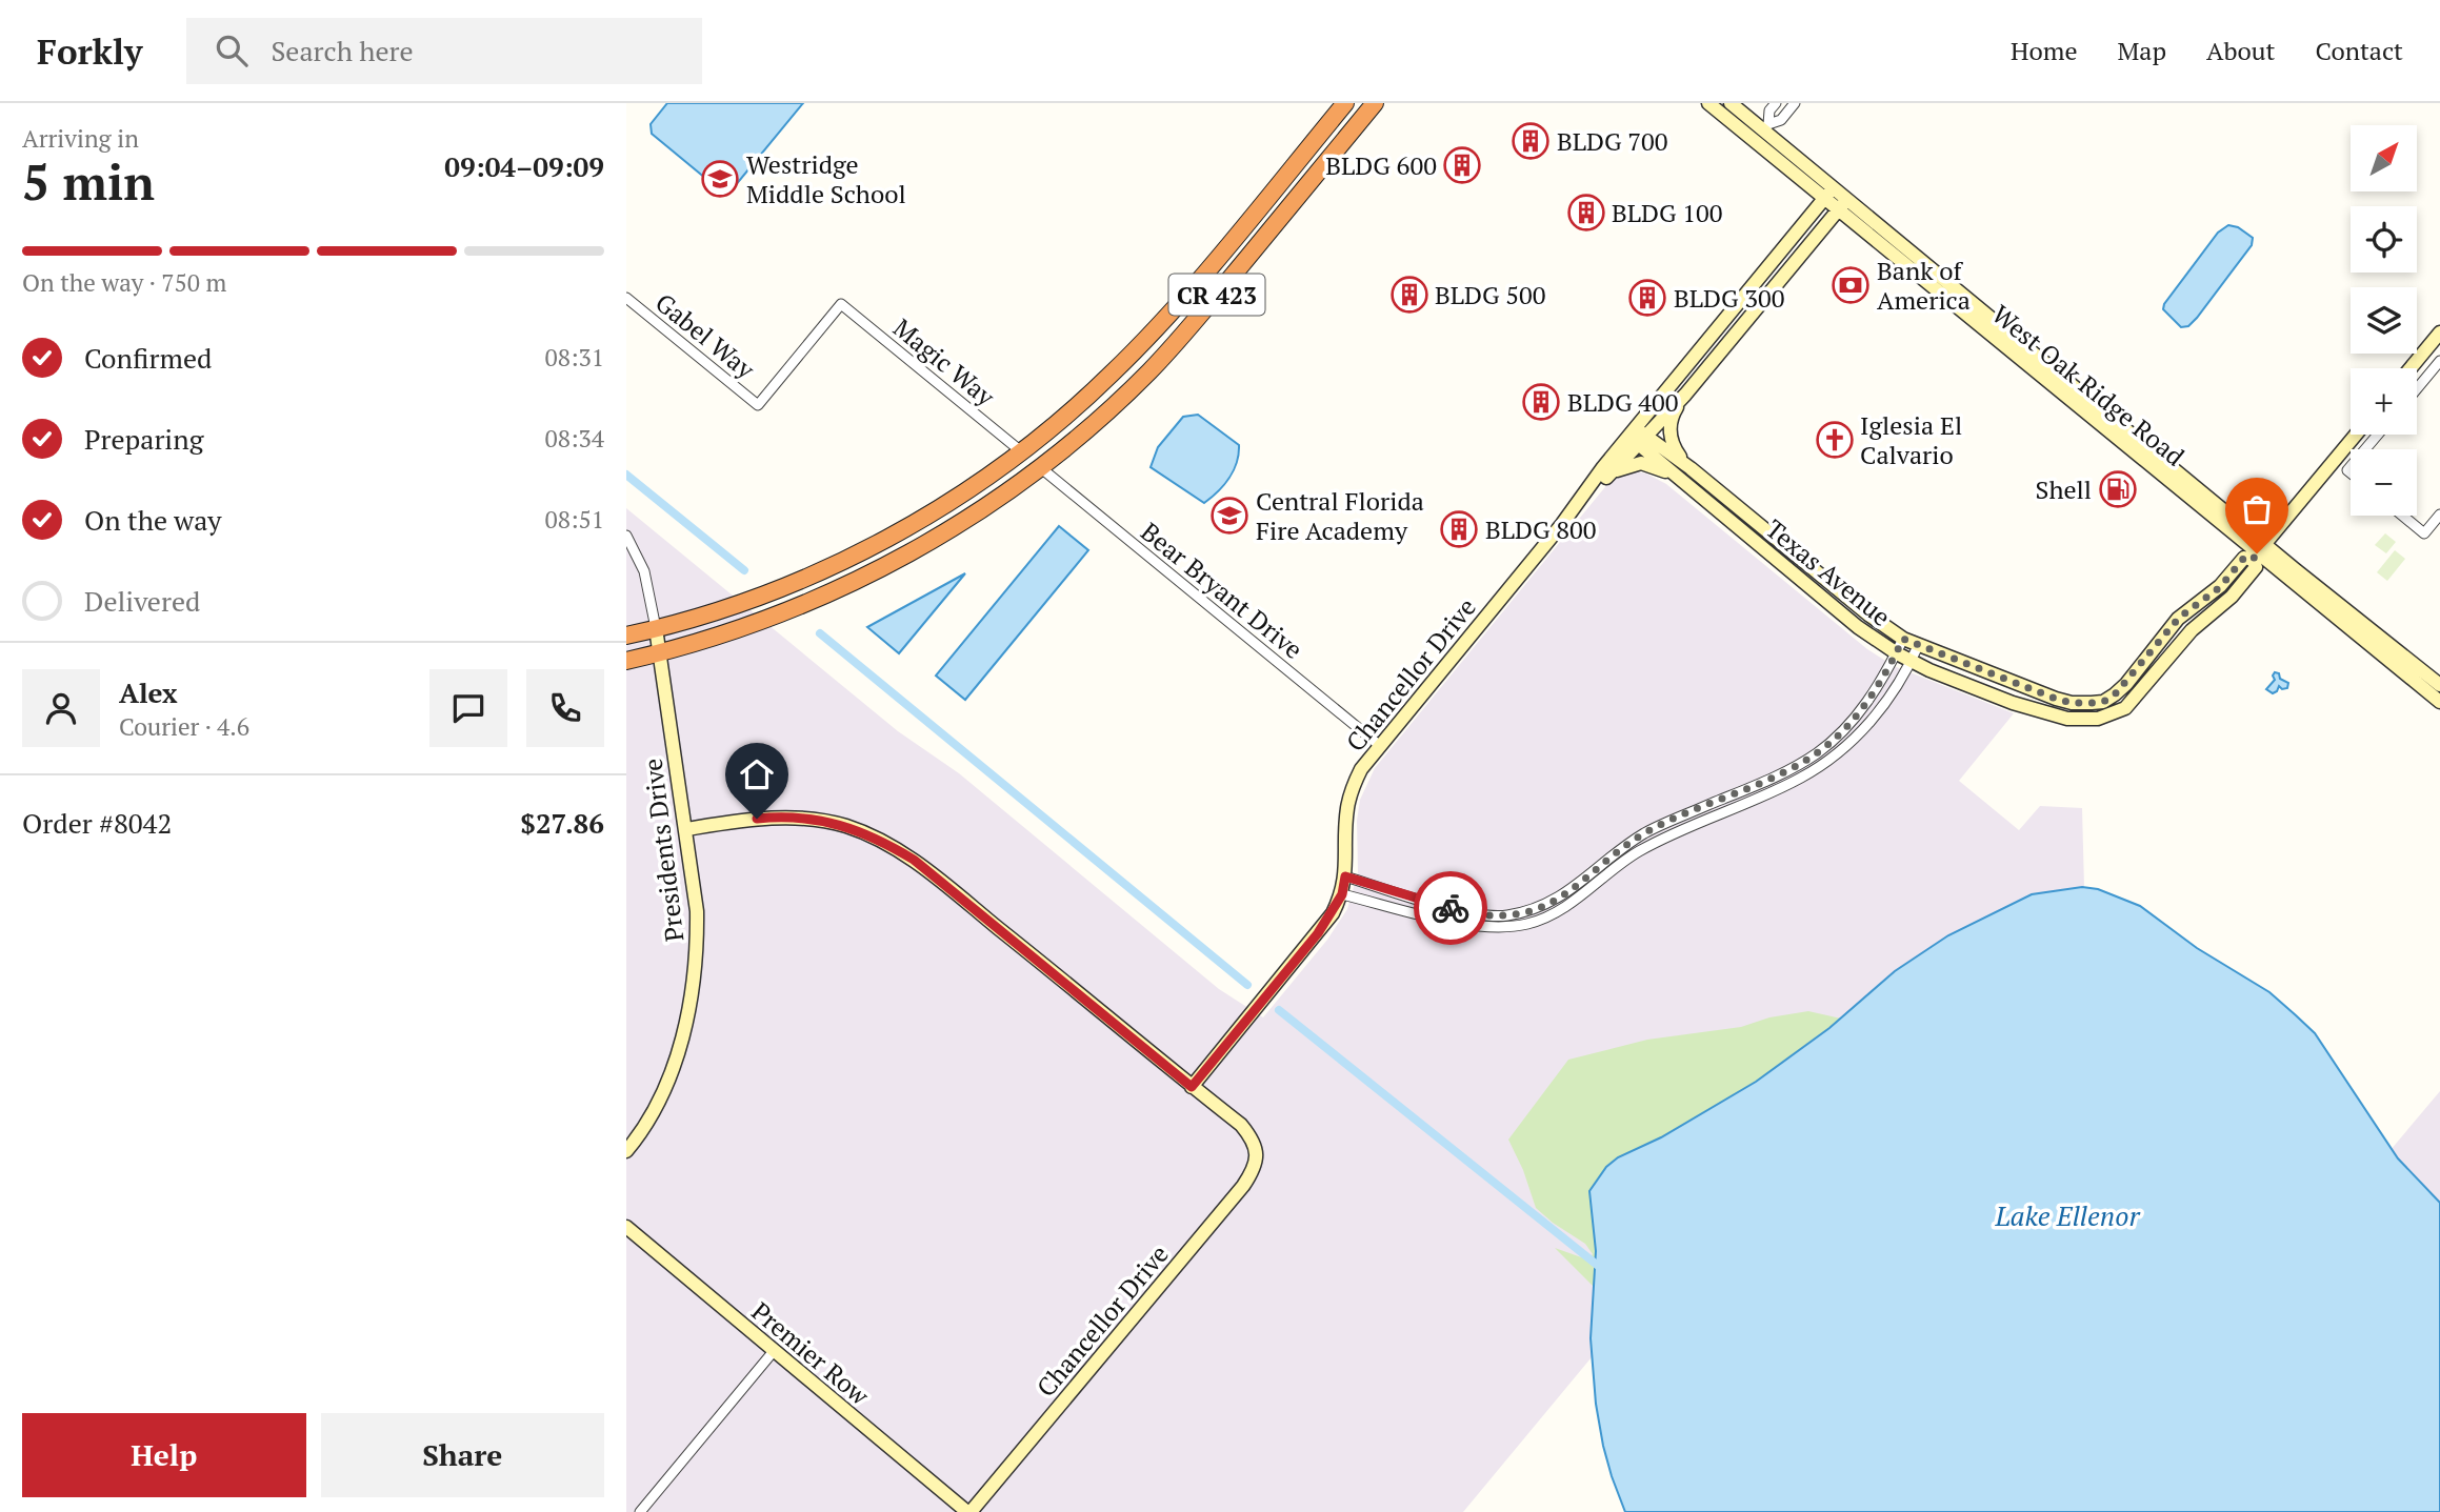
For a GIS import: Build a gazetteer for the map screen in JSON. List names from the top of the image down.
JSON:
{
  "streets": {
    "highway": ["CR 423"],
    "street": [
      "Gabel Way",
      "Magic Way",
      "West Oak Ridge Road",
      "Texas Avenue",
      "Bear Bryant Drive",
      "Chancellor Drive",
      "Presidents Drive",
      "Premier Row"
    ]
  },
  "crossings": [
    ["CR 423", "Magic Way"],
    ["CR 423", "Bear Bryant Drive"],
    ["CR 423", "Presidents Drive"],
    ["Gabel Way", "Magic Way"],
    ["West Oak Ridge Road", "Texas Avenue"],
    ["West Oak Ridge Road", "Chancellor Drive"],
    ["Texas Avenue", "Chancellor Drive"],
    ["Bear Bryant Drive", "Chancellor Drive"],
    ["Chancellor Drive", "Premier Row"]
  ],
  "water": ["Lake Ellenor"],
  "places": {
    "building": [
      "BLDG 700",
      "BLDG 600",
      "BLDG 100",
      "BLDG 500",
      "BLDG 300",
      "BLDG 400",
      "BLDG 800"
    ],
    "school or university": ["Westridge Middle School", "Central Florida Fire Academy"],
    "bank": ["Bank of America"],
    "church": ["Iglesia El Calvario"],
    "fuel station": ["Shell"]
  },
  "north": "top right",
  "page": {
    "header": "Forkly",
    "search": "Search here",
    "nav": [
      "Home",
      "Map",
      "About",
      "Contact"
    ],
    "heading": ["5 min", "Arriving in", "09:04–09:09"],
    "panel": [
      "Alex",
      "Courier · 4.6",
      "Order #8042",
      "$27.86"
    ],
    "map_buttons": ["+", "−"],
    "bar": "On the way · 750 m",
    "list": [
      ["Confirmed", "08:31"],
      ["Preparing", "08:34"],
      ["On the way", "08:51"],
      "Delivered"
    ],
    "buttons": ["Help", "Share"]
  }
}
